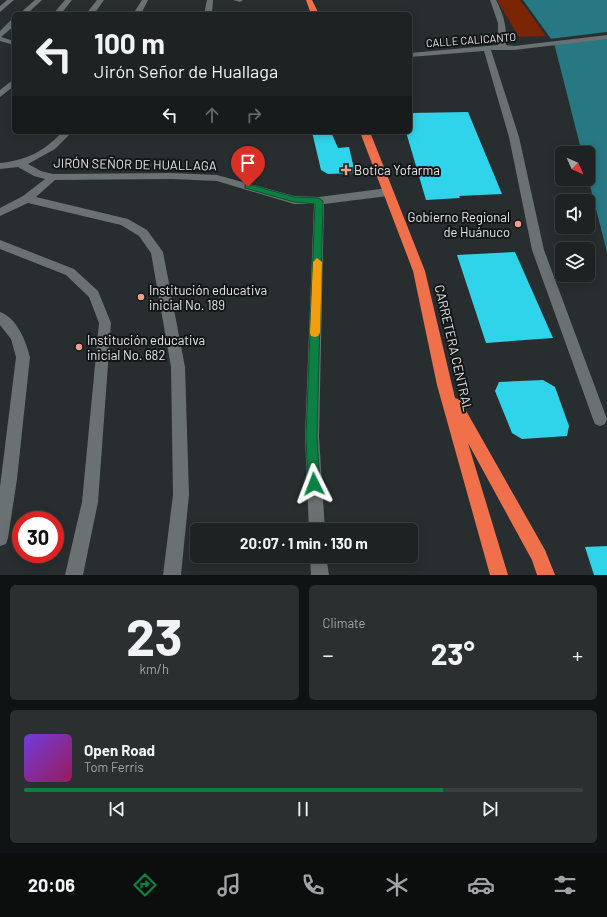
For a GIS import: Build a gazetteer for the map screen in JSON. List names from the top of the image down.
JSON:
{
  "streets": {
    "highway": ["CARRETERA CENTRAL"],
    "street": ["CALLE CALICANTO", "JIRÓN SEÑOR DE HUALLAGA"]
  },
  "crossings": [
    ["JIRÓN SEÑOR DE HUALLAGA", "CARRETERA CENTRAL"]
  ],
  "places": {
    "health": ["Botica Yofarma"],
    "other": ["Gobierno Regional de Huánuco", "Institución educativa inicial No. 189", "Institución educativa inicial No. 682"]
  },
  "north": "bottom right",
  "page": {
    "turn": ["100 m", "Jirón Señor de Huallaga"],
    "limit": "30",
    "trip": "20:07 · 1 min · 130 m",
    "tile": [
      ["23", "km/h"],
      "Climate"
    ],
    "heat": ["−", "23°", "+"],
    "song": ["Open Road", "Tom Ferris"],
    "tabs": "20:06"
  }
}
